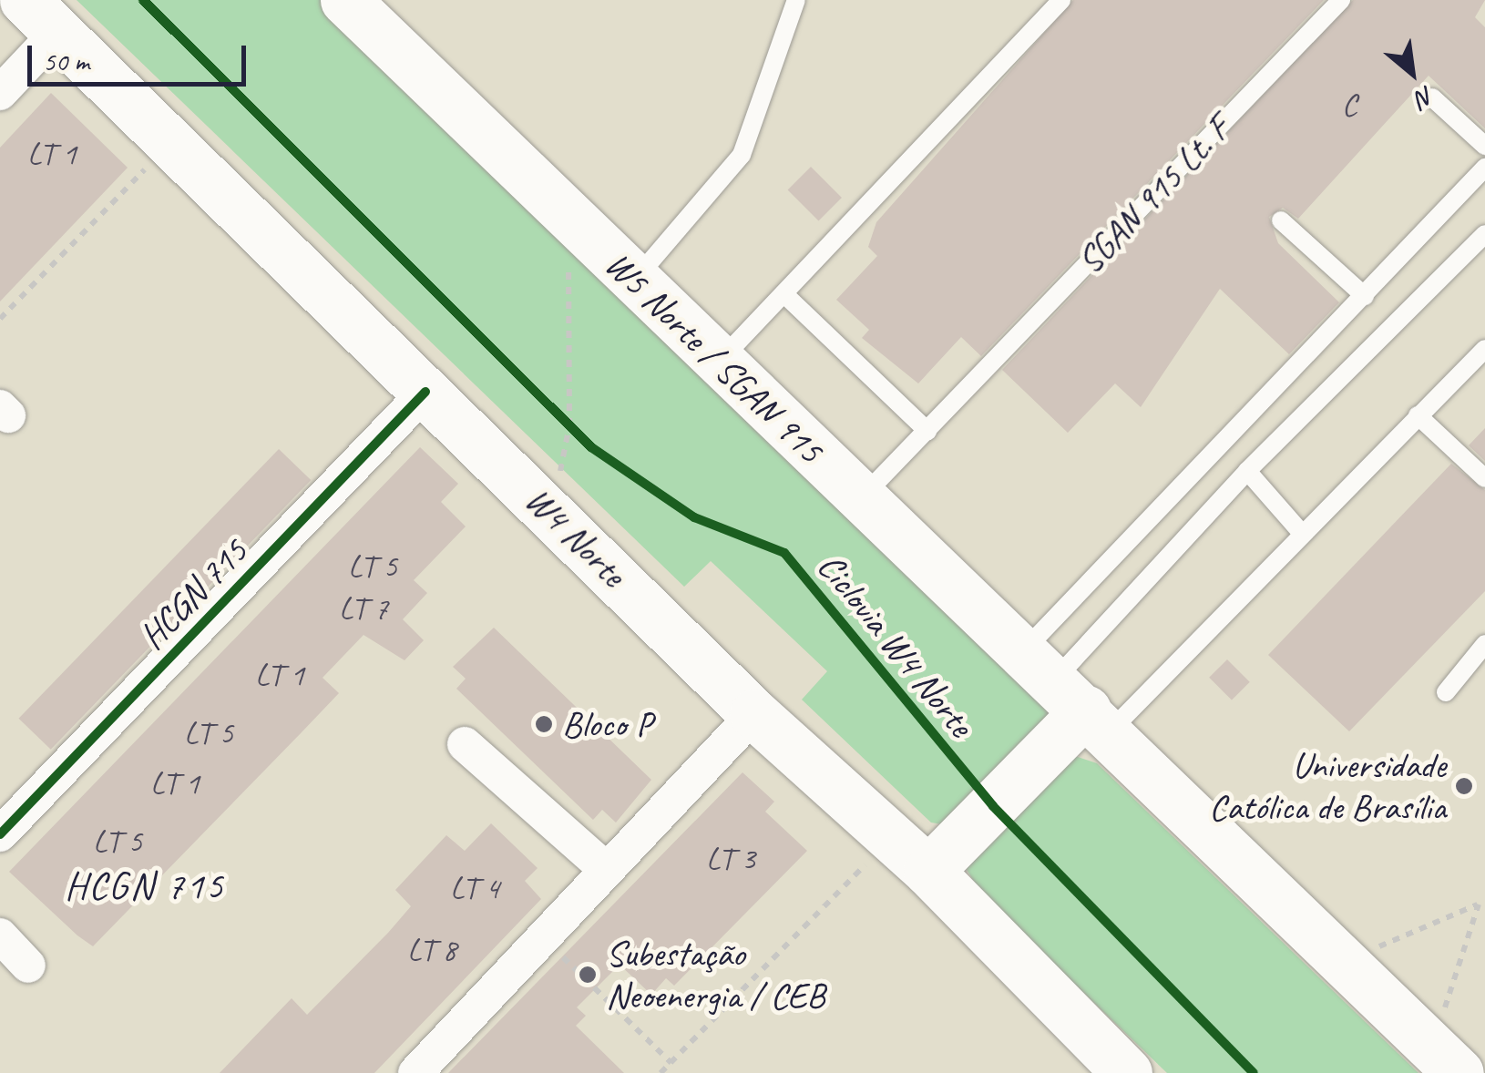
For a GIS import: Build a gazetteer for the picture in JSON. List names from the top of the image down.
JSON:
{
  "streets": {
    "main road": ["W5 Norte / SGAN 915", "W4 Norte"],
    "street": ["HCGN 715"],
    "lane": ["SGAN 915 Lt. F"],
    "cycle path": ["Ciclovia W4 Norte"]
  },
  "crossings": [
    ["SGAN 915 Lt. F", "W5 Norte / SGAN 915"],
    ["W4 Norte", "HCGN 715"]
  ],
  "districts": ["HCGN 715"],
  "places": ["Bloco P", "Universidade Católica de Brasília", "Subestação Neoenergia / CEB"],
  "house_numbers": [
    "C",
    "LT 1",
    "LT 5",
    "LT 7",
    "LT 1",
    "LT 5",
    "LT 1",
    "LT 5",
    "LT 3",
    "LT 4",
    "LT 8"
  ],
  "scale_bar": "50 m",
  "north": "bottom right"
}
